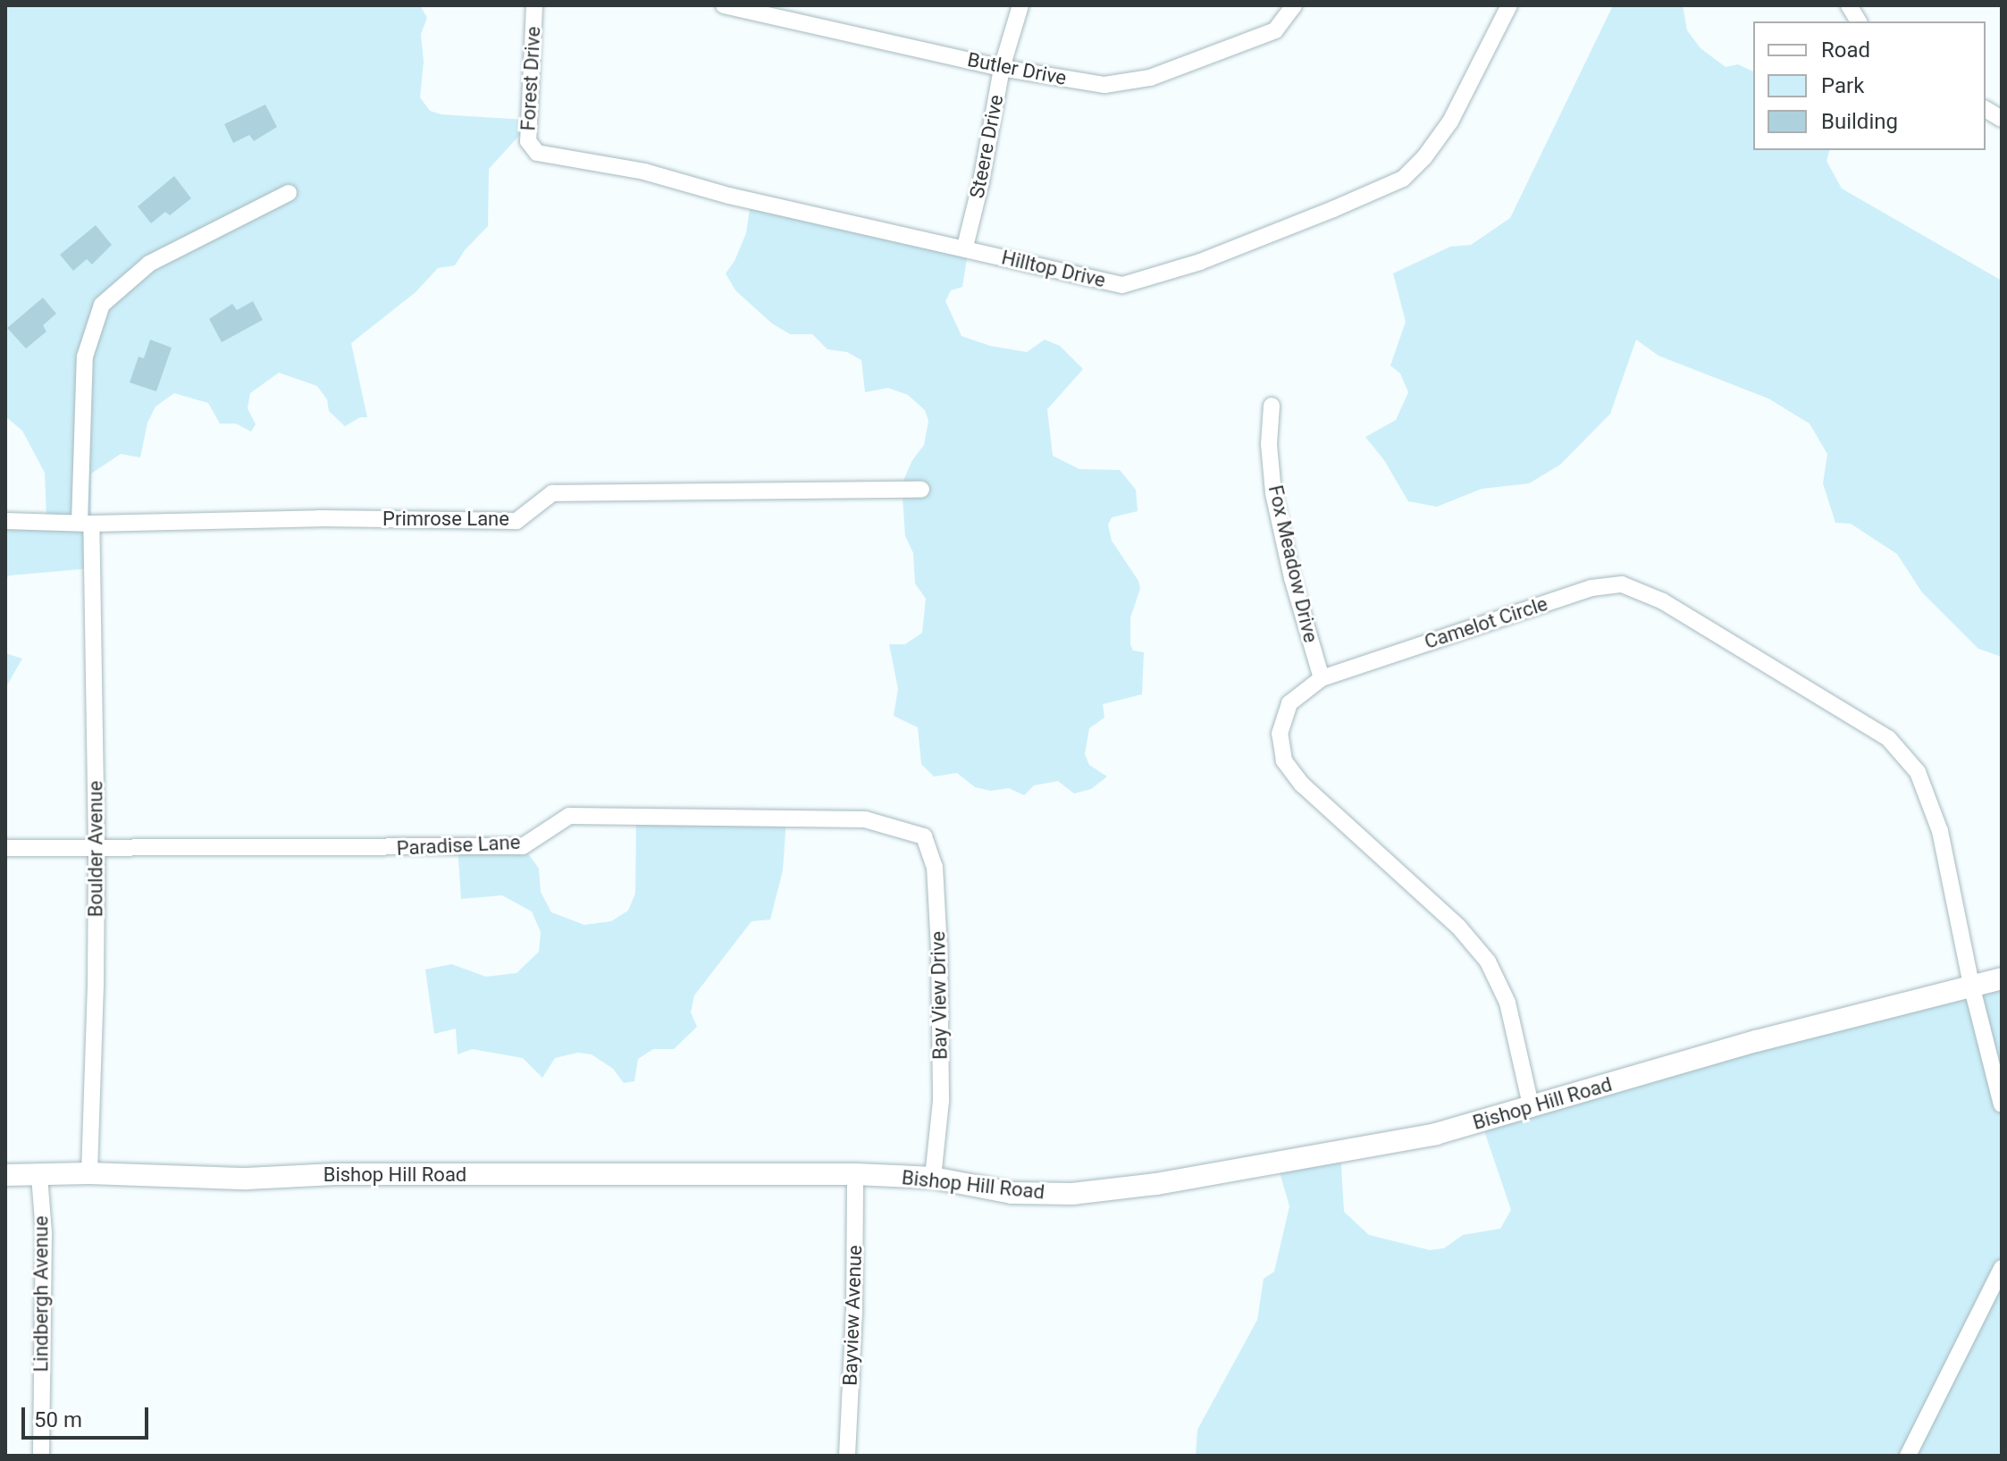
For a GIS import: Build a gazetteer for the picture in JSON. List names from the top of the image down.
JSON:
{
  "streets": {
    "street": [
      "Butler Drive",
      "Forest Drive",
      "Steere Drive",
      "Hilltop Drive",
      "Primrose Lane",
      "Fox Meadow Drive",
      "Camelot Circle",
      "Paradise Lane",
      "Boulder Avenue",
      "Bay View Drive",
      "Bishop Hill Road",
      "Lindbergh Avenue",
      "Bayview Avenue"
    ]
  },
  "crossings": [
    ["Butler Drive", "Steere Drive"],
    ["Forest Drive", "Hilltop Drive"],
    ["Steere Drive", "Hilltop Drive"],
    ["Primrose Lane", "Boulder Avenue"],
    ["Fox Meadow Drive", "Camelot Circle"],
    ["Camelot Circle", "Bishop Hill Road"],
    ["Paradise Lane", "Boulder Avenue"],
    ["Paradise Lane", "Bay View Drive"],
    ["Boulder Avenue", "Bishop Hill Road"],
    ["Bay View Drive", "Bishop Hill Road"],
    ["Bishop Hill Road", "Lindbergh Avenue"],
    ["Bishop Hill Road", "Bayview Avenue"]
  ],
  "legend": ["Road", "Park", "Building"],
  "scale_bar": "50 m"
}
